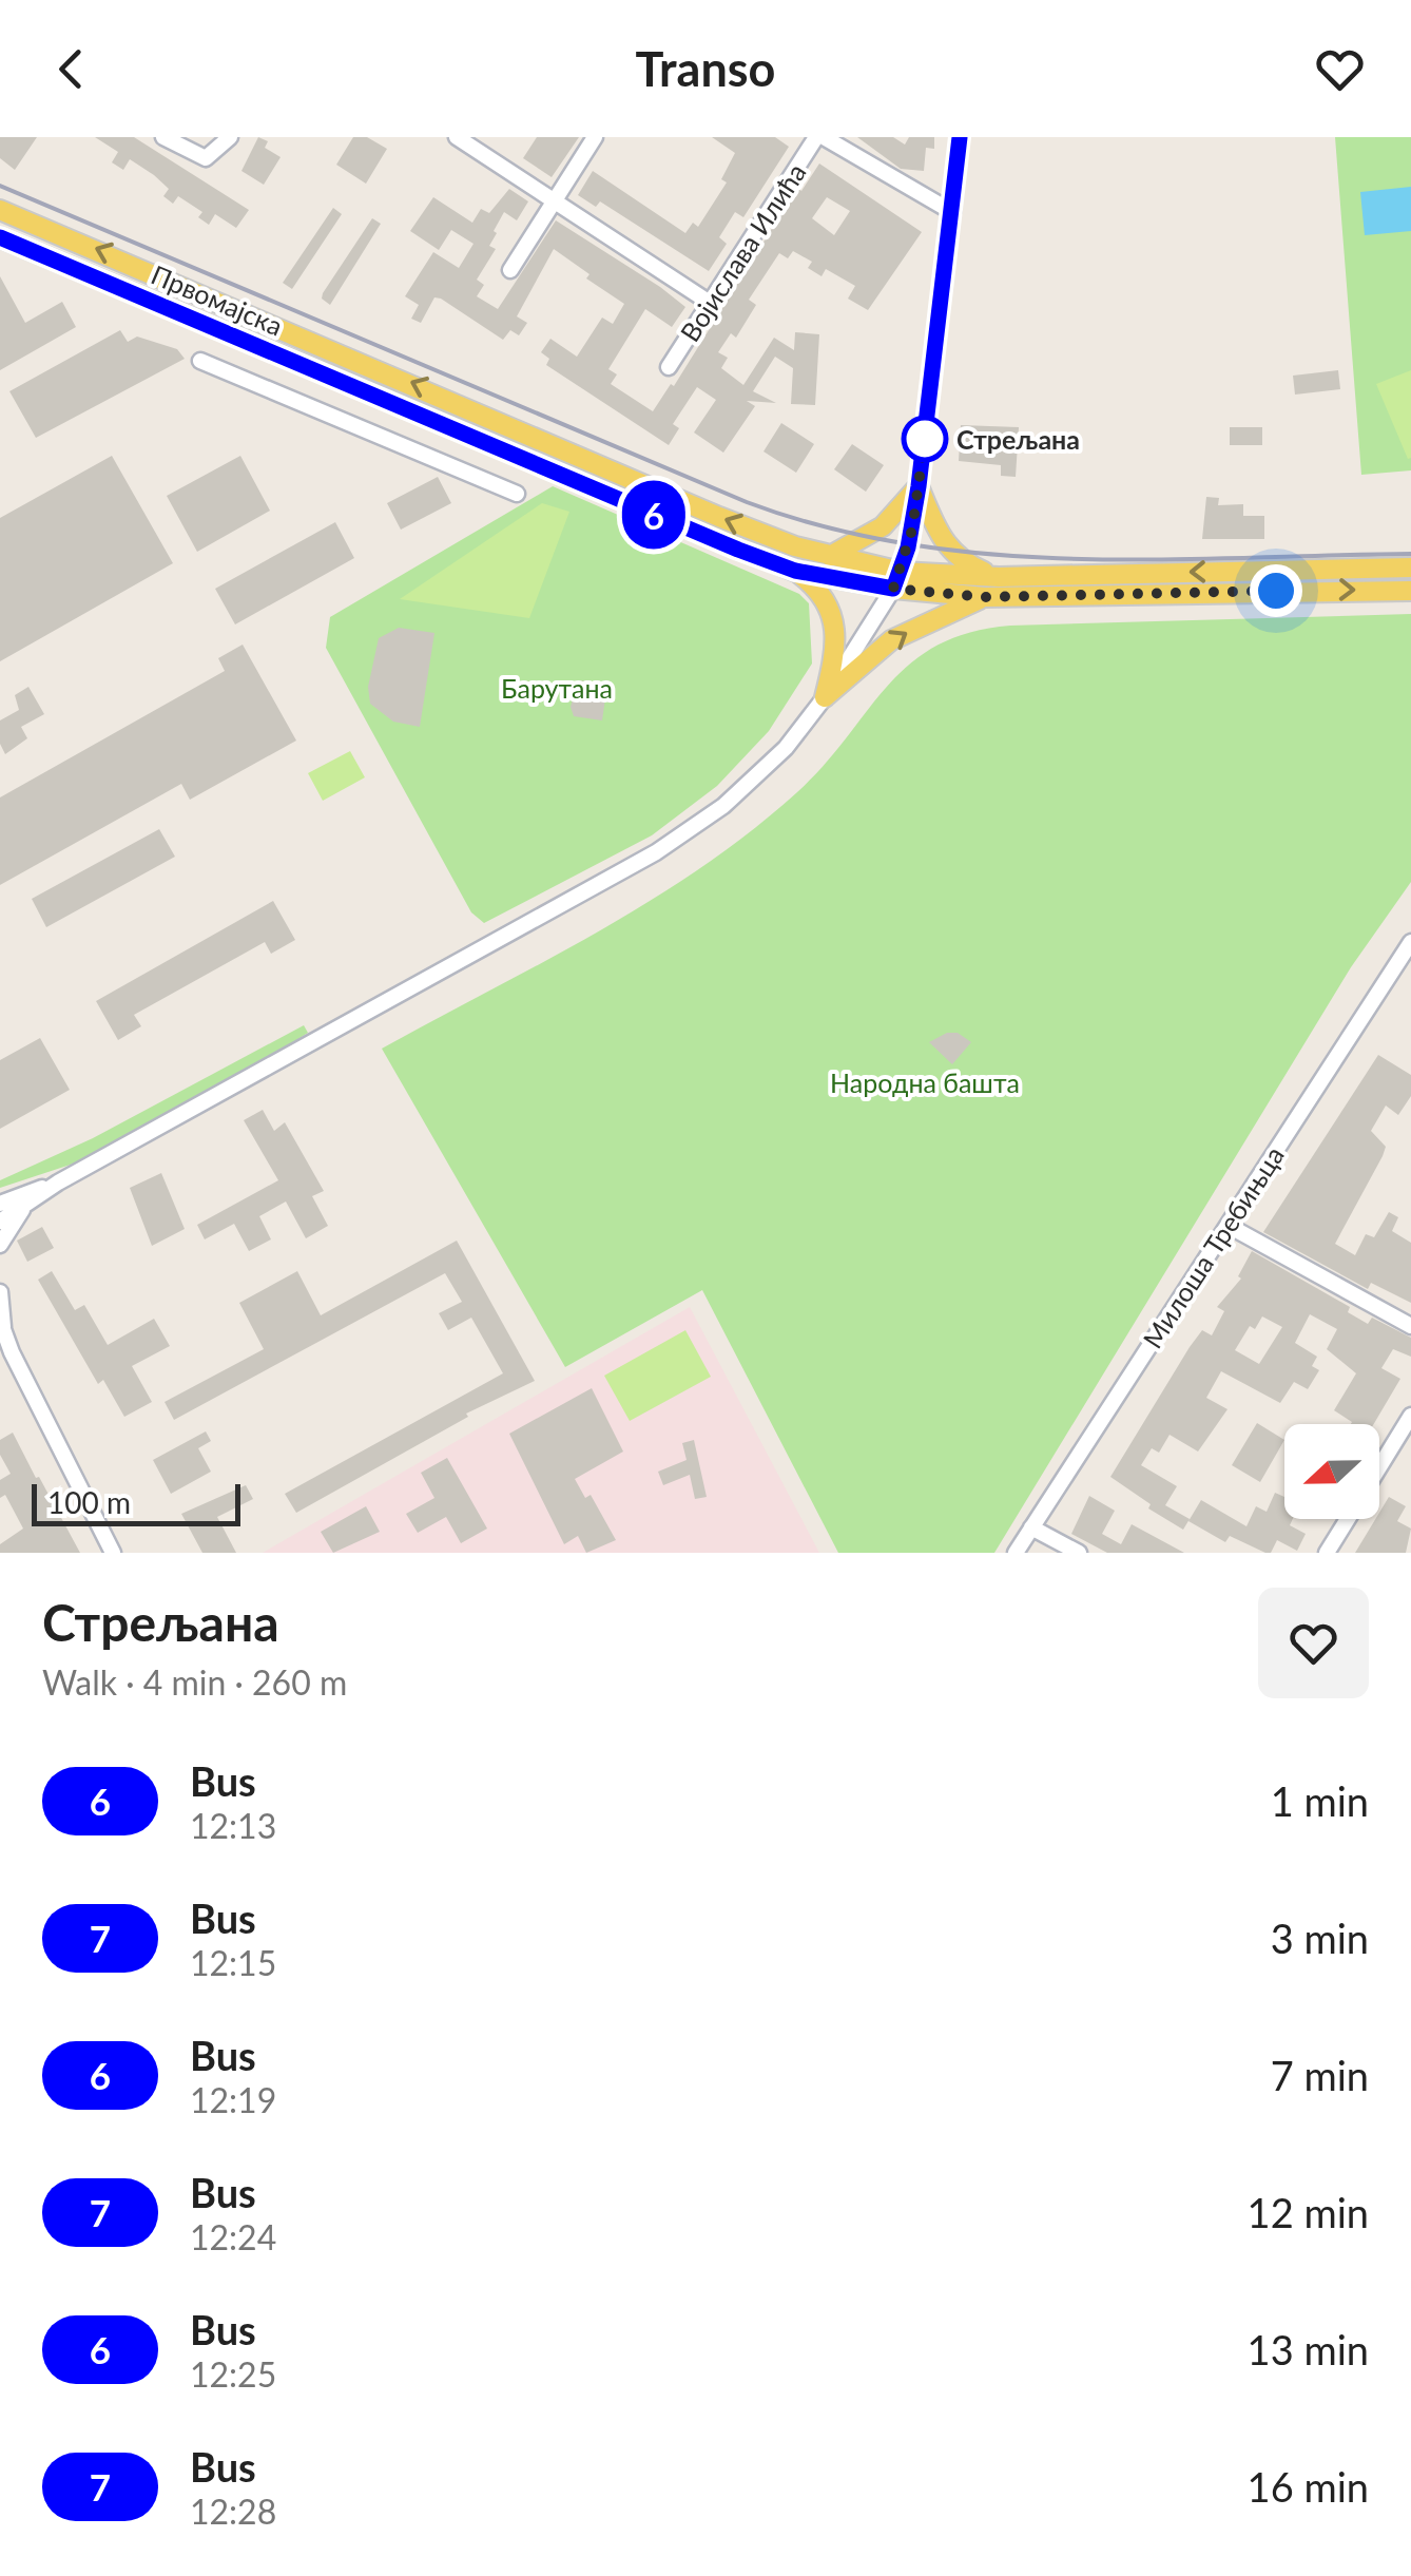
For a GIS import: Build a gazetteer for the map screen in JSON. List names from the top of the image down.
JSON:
{
  "streets": {
    "main road": ["Првомајска"],
    "street": ["Војислава Илића", "Милоша Требињца"]
  },
  "parks": ["Барутана", "Народна башта"],
  "places": ["Стрељана"],
  "lines": ["bus line 6"],
  "scale_bar": "100 m",
  "north": "left",
  "page": {
    "header": "Transo",
    "on_map": "6",
    "scale": "100 m",
    "heading": ["Стрељана", "Walk · 4 min · 260 m"],
    "list": [
      {
        "mark": "6",
        "name": "Bus",
        "note": "12:13",
        "value": "1 min"
      },
      {
        "mark": "7",
        "name": "Bus",
        "note": "12:15",
        "value": "3 min"
      },
      {
        "mark": "6",
        "name": "Bus",
        "note": "12:19",
        "value": "7 min"
      },
      {
        "mark": "7",
        "name": "Bus",
        "note": "12:24",
        "value": "12 min"
      },
      {
        "mark": "6",
        "name": "Bus",
        "note": "12:25",
        "value": "13 min"
      },
      {
        "mark": "7",
        "name": "Bus",
        "note": "12:28",
        "value": "16 min"
      }
    ]
  }
}
